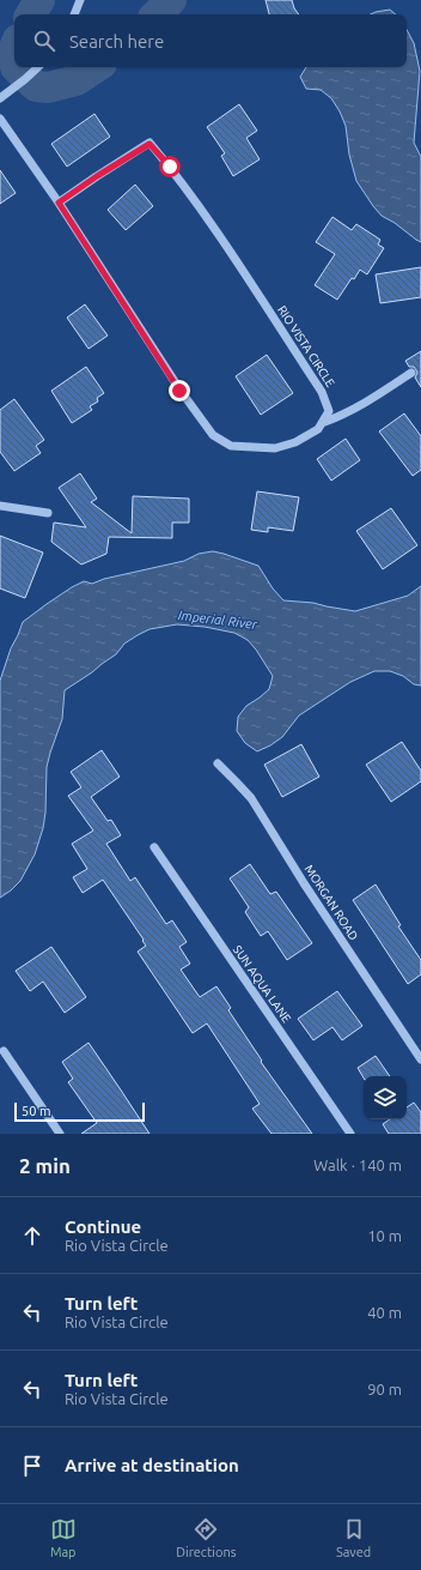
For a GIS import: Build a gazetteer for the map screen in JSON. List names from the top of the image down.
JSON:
{
  "streets": {
    "street": ["RIO VISTA CIRCLE", "MORGAN ROAD", "SUN AQUA LANE"]
  },
  "water": ["Imperial River"],
  "scale_bar": "50 m",
  "page": {
    "search": "Search here",
    "scale": "50 m",
    "heading": ["2 min", "Walk · 140 m"],
    "list": [
      ["Continue", "Rio Vista Circle", "10 m"],
      ["Turn left", "Rio Vista Circle", "40 m"],
      ["Turn left", "Rio Vista Circle", "90 m"],
      "Arrive at destination"
    ],
    "nav": ["Map", "Directions", "Saved"]
  }
}
